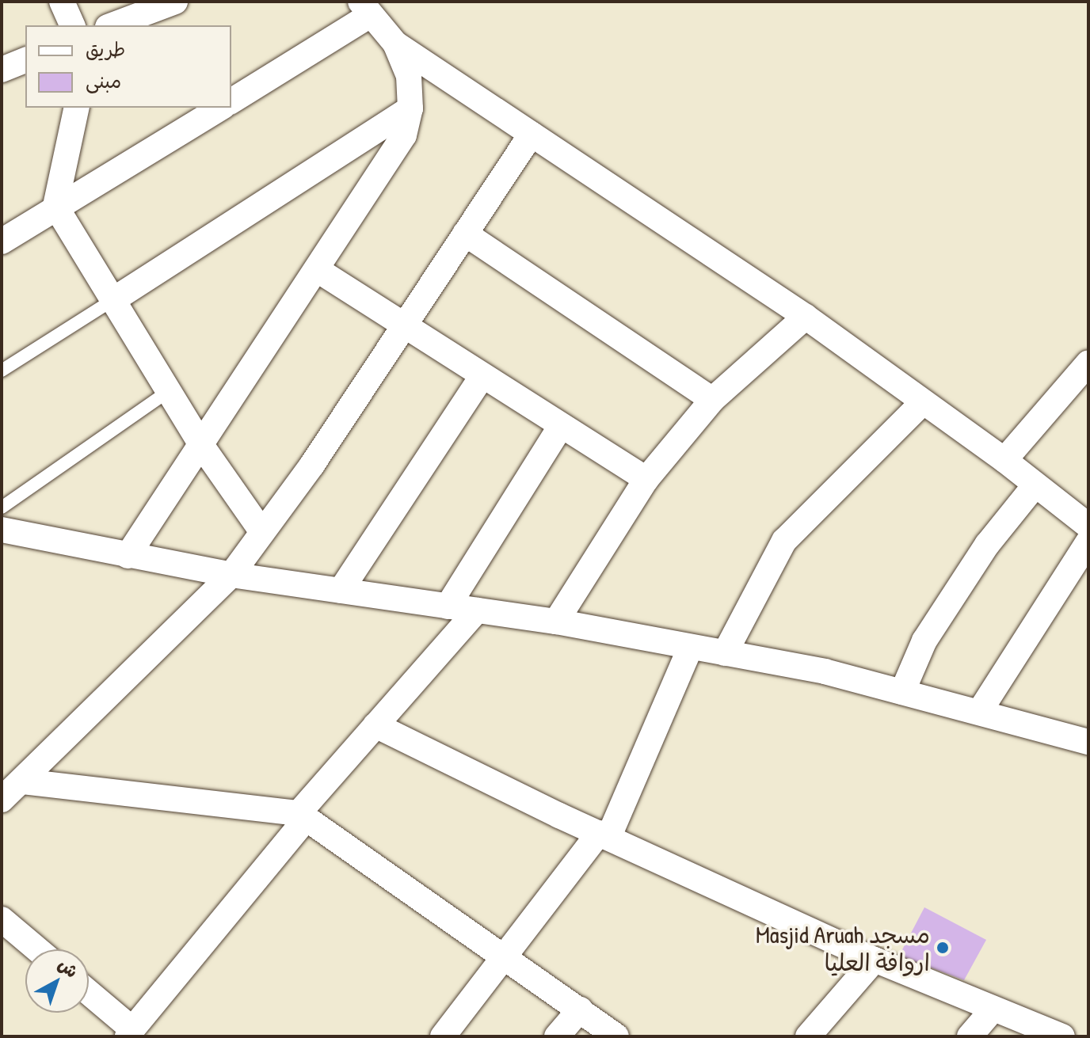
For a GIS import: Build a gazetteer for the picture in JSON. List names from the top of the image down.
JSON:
{
  "places": ["Masjid Aruah مسجد اروافة العليا"],
  "legend": ["طريق", "مبنى"],
  "north": "top right"
}
